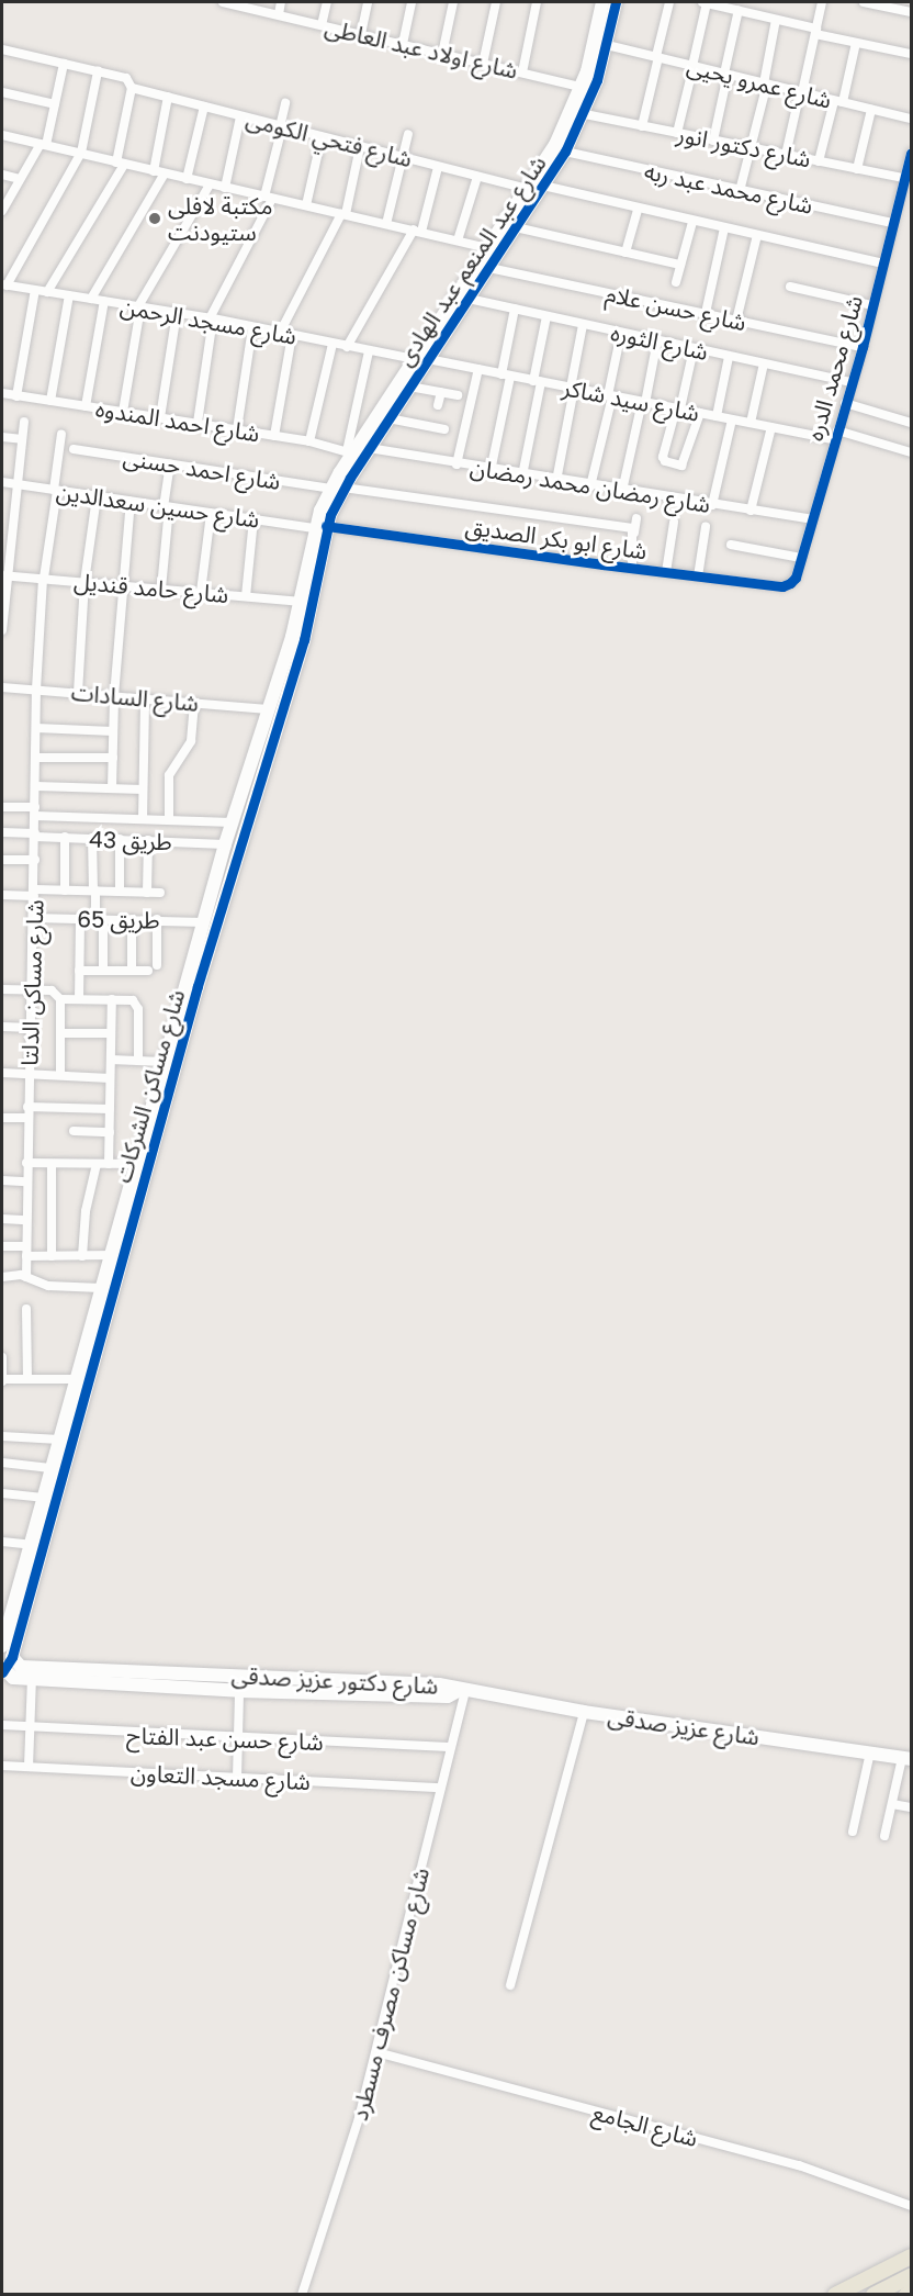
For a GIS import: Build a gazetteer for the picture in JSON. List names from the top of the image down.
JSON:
{
  "streets": {
    "street": [
      "شارع اولاد عبد العاطى",
      "شارع عمرو يحيى",
      "شارع فتحي الكومى",
      "شارع دكتور انور",
      "شارع محمد عبد ربه",
      "شارع عبد المنعم عبد الهادى",
      "شارع حسن علام",
      "شارع مسجد الرحمن",
      "شارع الثوره",
      "شارع محمد الدره",
      "شارع سيد شاكر",
      "شارع احمد المندوه",
      "شارع احمد حسنى",
      "شارع رمضان محمد رمضان",
      "شارع حسين سعدالدين",
      "شارع ابو بكر الصديق",
      "شارع حامد قنديل",
      "شارع السادات",
      "طريق 43",
      "طريق 65",
      "شارع مساكن الدلتا",
      "شارع مساكن الشركات",
      "شارع دكتور عزيز صدقى",
      "شارع عزيز صدقى",
      "شارع حسن عبد الفتاح",
      "شارع مسجد التعاون",
      "شارع مساكن مصرف مسطرد",
      "شارع الجامع"
    ]
  },
  "crossings": [
    ["شارع اولاد عبد العاطى", "شارع عبد المنعم عبد الهادى"],
    ["شارع عمرو يحيى", "شارع عبد المنعم عبد الهادى"],
    ["شارع فتحي الكومى", "شارع عبد المنعم عبد الهادى"],
    ["شارع دكتور انور", "شارع عبد المنعم عبد الهادى"],
    ["شارع دكتور انور", "شارع محمد الدره"],
    ["شارع محمد عبد ربه", "شارع عبد المنعم عبد الهادى"],
    ["شارع محمد عبد ربه", "شارع محمد الدره"],
    ["شارع عبد المنعم عبد الهادى", "شارع حسن علام"],
    ["شارع عبد المنعم عبد الهادى", "شارع مسجد الرحمن"],
    ["شارع عبد المنعم عبد الهادى", "شارع الثوره"],
    ["شارع عبد المنعم عبد الهادى", "شارع سيد شاكر"],
    ["شارع عبد المنعم عبد الهادى", "شارع احمد المندوه"],
    ["شارع عبد المنعم عبد الهادى", "شارع احمد حسنى"],
    ["شارع عبد المنعم عبد الهادى", "شارع رمضان محمد رمضان"],
    ["شارع عبد المنعم عبد الهادى", "شارع حسين سعدالدين"],
    ["شارع عبد المنعم عبد الهادى", "شارع ابو بكر الصديق"],
    ["شارع عبد المنعم عبد الهادى", "شارع مساكن الشركات"],
    ["شارع حسن علام", "شارع محمد الدره"],
    ["شارع مسجد الرحمن", "شارع سيد شاكر"],
    ["شارع الثوره", "شارع محمد الدره"],
    ["شارع محمد الدره", "شارع سيد شاكر"],
    ["شارع محمد الدره", "شارع رمضان محمد رمضان"],
    ["شارع محمد الدره", "شارع ابو بكر الصديق"],
    ["شارع حسين سعدالدين", "شارع ابو بكر الصديق"],
    ["شارع حسين سعدالدين", "شارع مساكن الدلتا"],
    ["شارع حسين سعدالدين", "شارع مساكن الشركات"],
    ["شارع ابو بكر الصديق", "شارع مساكن الشركات"],
    ["شارع حامد قنديل", "شارع مساكن الدلتا"],
    ["شارع حامد قنديل", "شارع مساكن الشركات"],
    ["شارع السادات", "شارع مساكن الدلتا"],
    ["شارع السادات", "شارع مساكن الشركات"],
    ["طريق 43", "شارع مساكن الدلتا"],
    ["طريق 43", "شارع مساكن الشركات"],
    ["طريق 65", "شارع مساكن الدلتا"],
    ["طريق 65", "شارع مساكن الشركات"],
    ["شارع مساكن الشركات", "شارع دكتور عزيز صدقى"],
    ["شارع دكتور عزيز صدقى", "شارع عزيز صدقى"],
    ["شارع دكتور عزيز صدقى", "شارع مساكن مصرف مسطرد"],
    ["شارع عزيز صدقى", "شارع مساكن مصرف مسطرد"],
    ["شارع حسن عبد الفتاح", "شارع مساكن مصرف مسطرد"],
    ["شارع مسجد التعاون", "شارع مساكن مصرف مسطرد"],
    ["شارع مساكن مصرف مسطرد", "شارع الجامع"]
  ],
  "places": ["مكتبة لافلى ستيودنت"]
}
